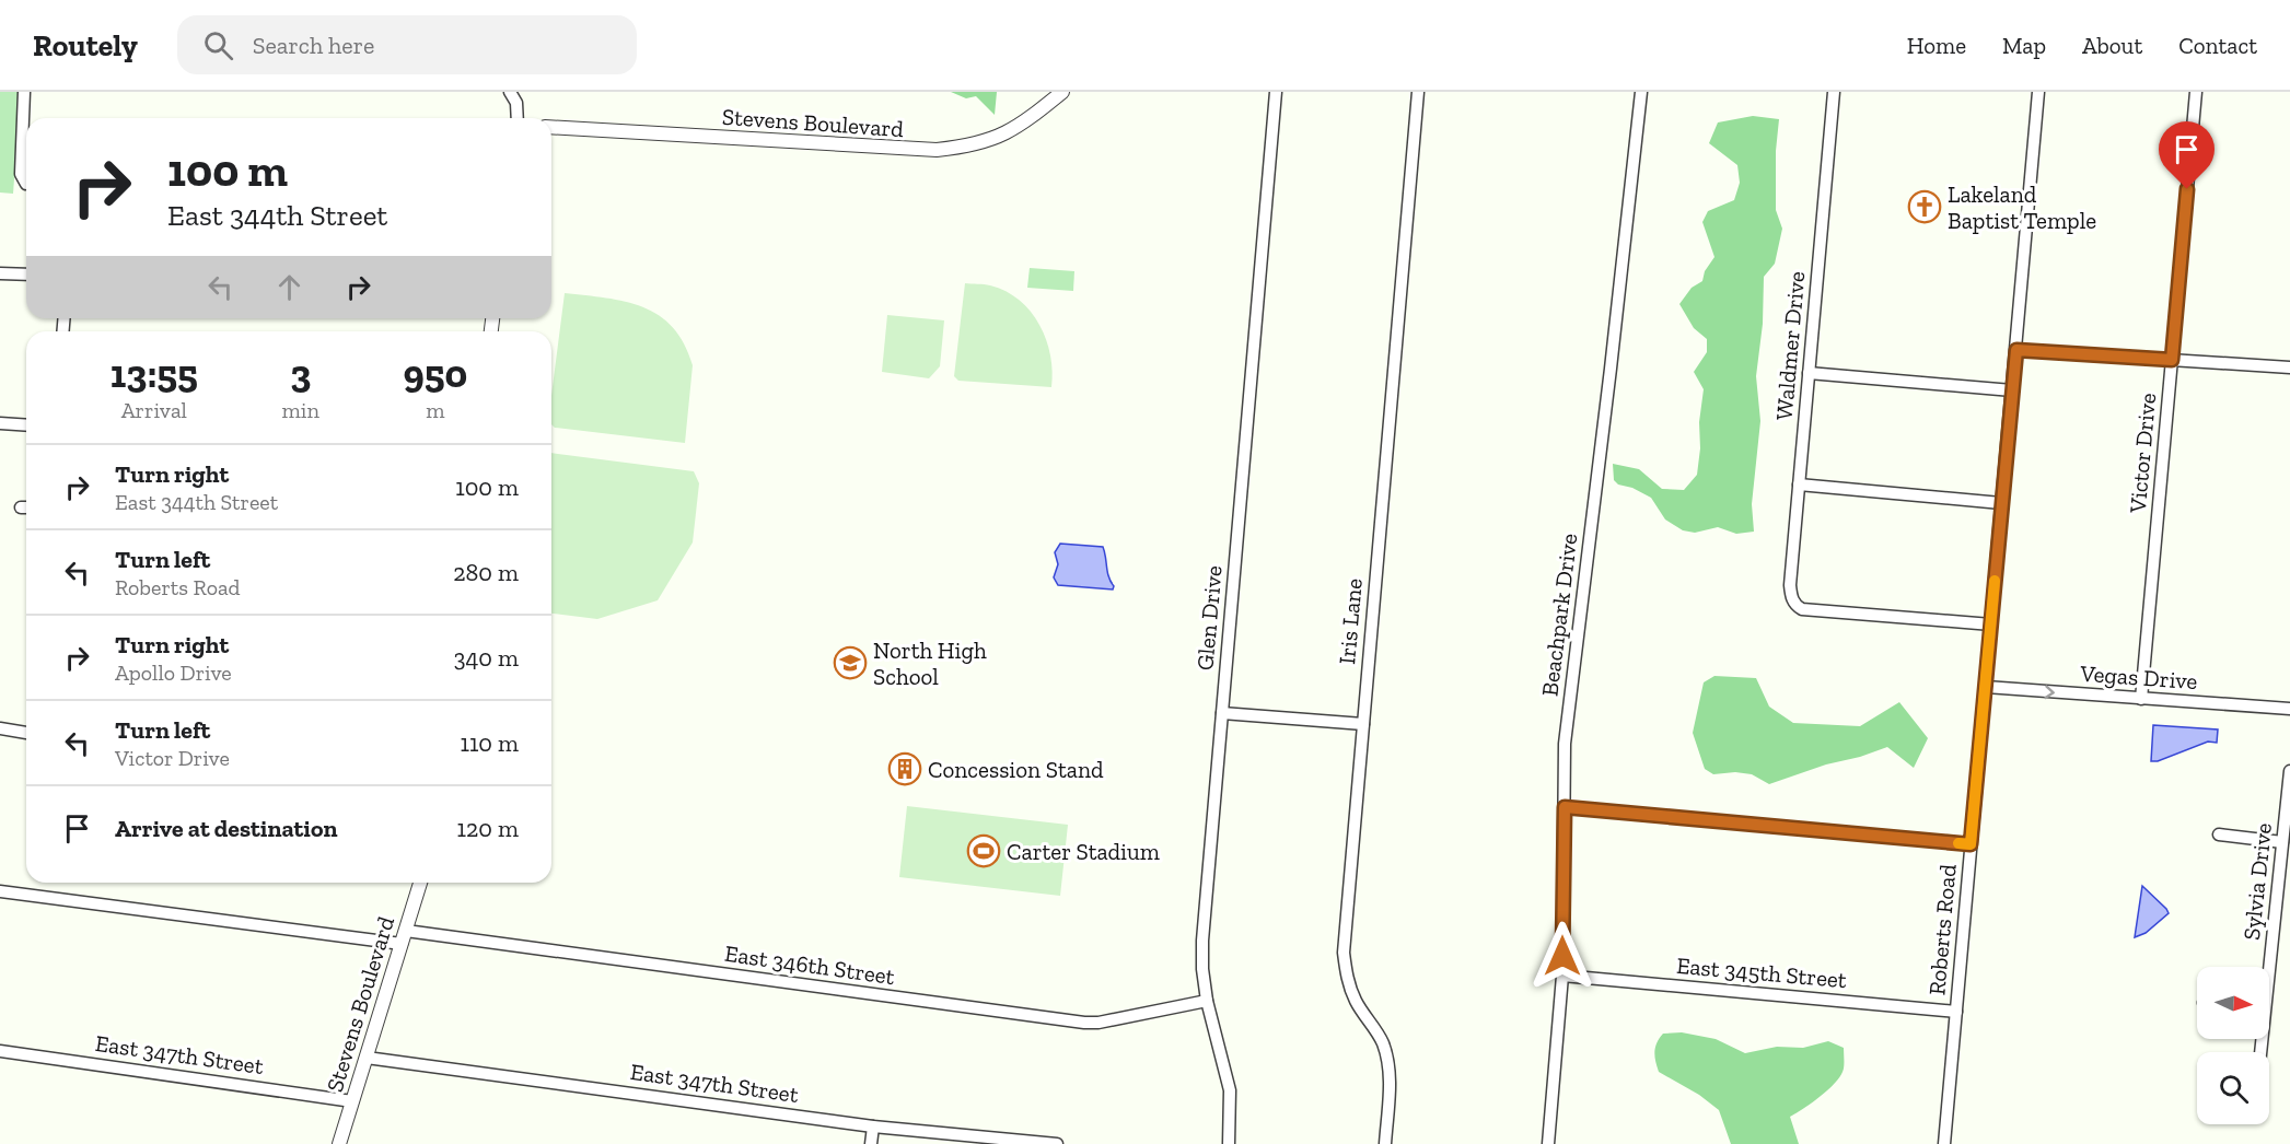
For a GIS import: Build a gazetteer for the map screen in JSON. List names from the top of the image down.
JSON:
{
  "streets": {
    "street": [
      "Stevens Boulevard",
      "Waldmer Drive",
      "Victor Drive",
      "Beachpark Drive",
      "Glen Drive",
      "Iris Lane",
      "Vegas Drive",
      "Sylvia Drive",
      "Roberts Road",
      "East 346th Street",
      "East 345th Street",
      "East 347th Street"
    ]
  },
  "crossings": [
    ["Stevens Boulevard", "East 346th Street"],
    ["Stevens Boulevard", "East 347th Street"],
    ["Waldmer Drive", "Roberts Road"],
    ["Victor Drive", "Vegas Drive"],
    ["Beachpark Drive", "East 345th Street"],
    ["Glen Drive", "East 346th Street"],
    ["Vegas Drive", "Roberts Road"],
    ["Roberts Road", "East 345th Street"]
  ],
  "one_way": ["Vegas Drive"],
  "places": {
    "church": ["Lakeland Baptist Temple"],
    "school or university": ["North High School"],
    "building": ["Concession Stand"],
    "sports": ["Carter Stadium"]
  },
  "north": "right",
  "page": {
    "header": "Routely",
    "search": "Search here",
    "nav": [
      "Home",
      "Map",
      "About",
      "Contact"
    ],
    "turn": ["100 m", "East 344th Street"],
    "eta": [
      "13:55",
      "Arrival",
      "3",
      "min",
      "950",
      "m"
    ],
    "list": [
      {
        "name": "Turn right",
        "note": "East 344th Street",
        "value": "100 m"
      },
      {
        "name": "Turn left",
        "note": "Roberts Road",
        "value": "280 m"
      },
      {
        "name": "Turn right",
        "note": "Apollo Drive",
        "value": "340 m"
      },
      {
        "name": "Turn left",
        "note": "Victor Drive",
        "value": "110 m"
      },
      {
        "name": "Arrive at destination",
        "value": "120 m"
      }
    ]
  }
}
